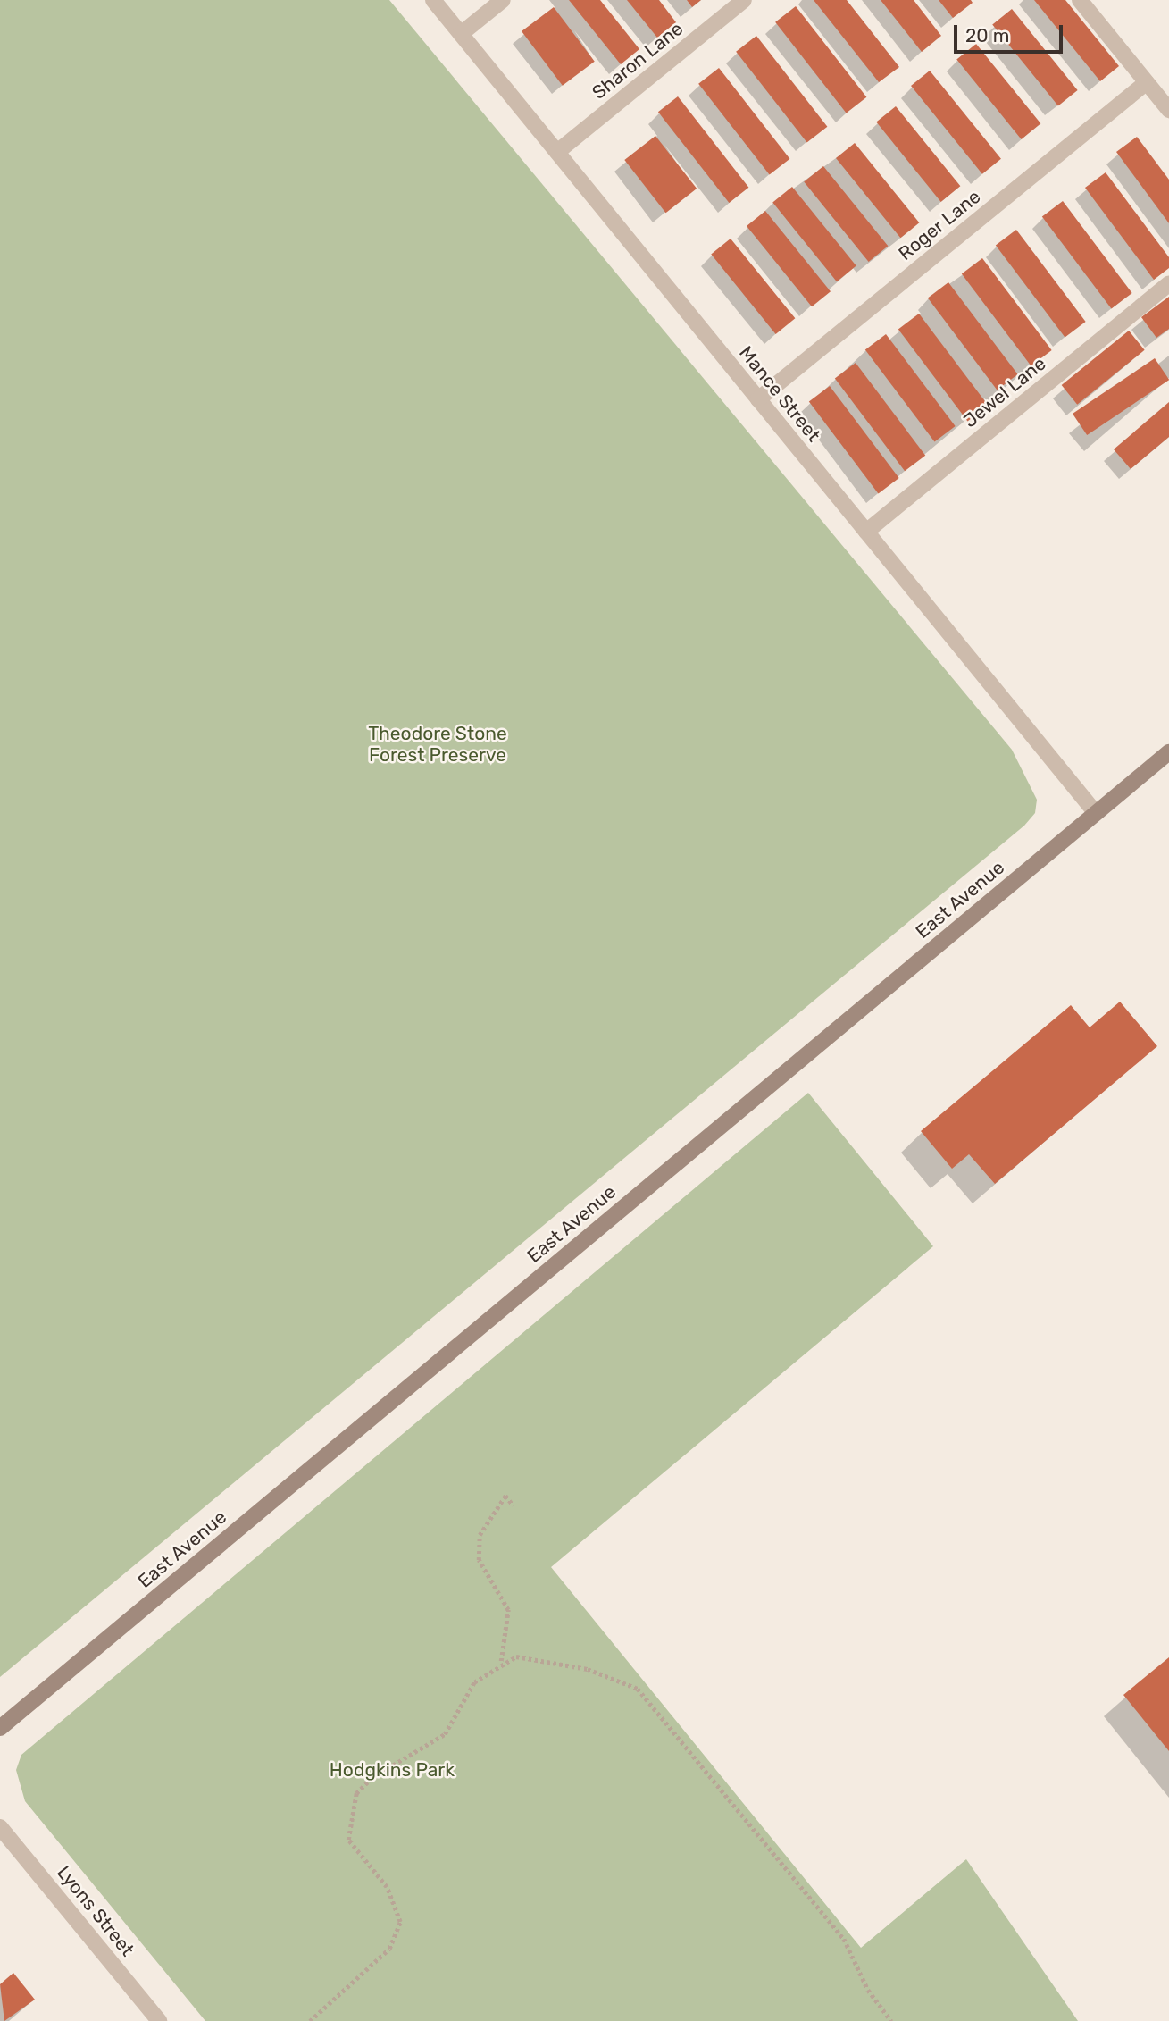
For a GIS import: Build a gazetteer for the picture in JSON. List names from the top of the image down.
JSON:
{
  "streets": {
    "street": [
      "Sharon Lane",
      "Roger Lane",
      "Jewel Lane",
      "Mance Street",
      "East Avenue",
      "Lyons Street"
    ]
  },
  "crossings": [
    ["Sharon Lane", "Mance Street"],
    ["Roger Lane", "Mance Street"],
    ["Jewel Lane", "Mance Street"],
    ["Mance Street", "East Avenue"]
  ],
  "parks": ["Theodore Stone Forest Preserve", "Hodgkins Park"],
  "scale_bar": "20 m"
}
